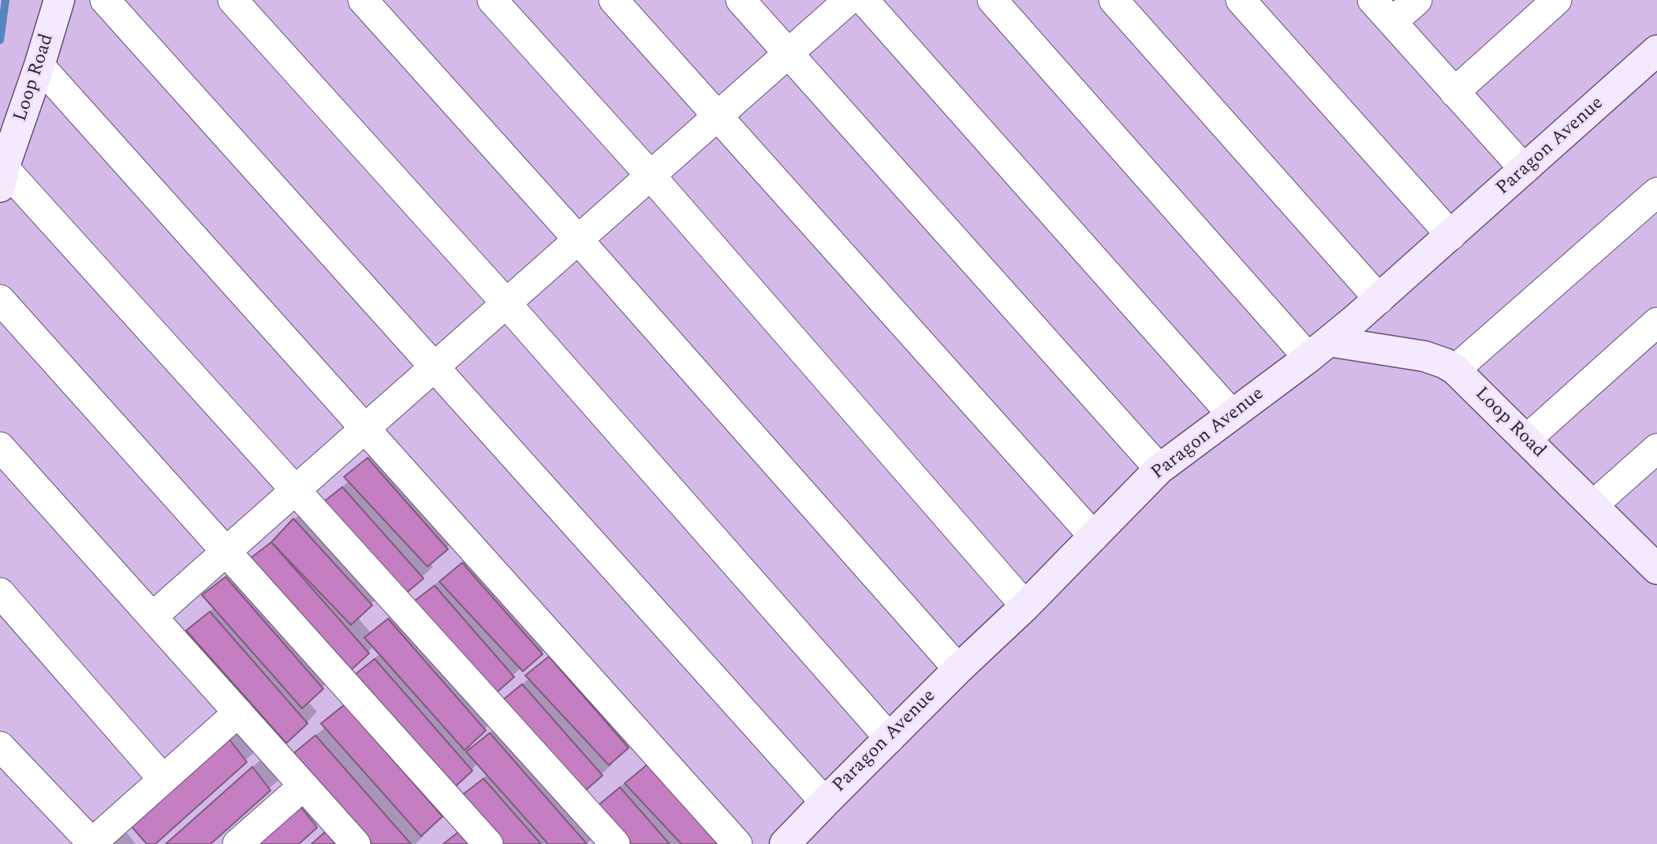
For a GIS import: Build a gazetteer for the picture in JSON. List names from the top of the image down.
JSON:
{
  "streets": {
    "street": ["Loop Road", "Paragon Avenue"]
  },
  "crossings": [
    ["Loop Road", "Paragon Avenue"]
  ]
}
